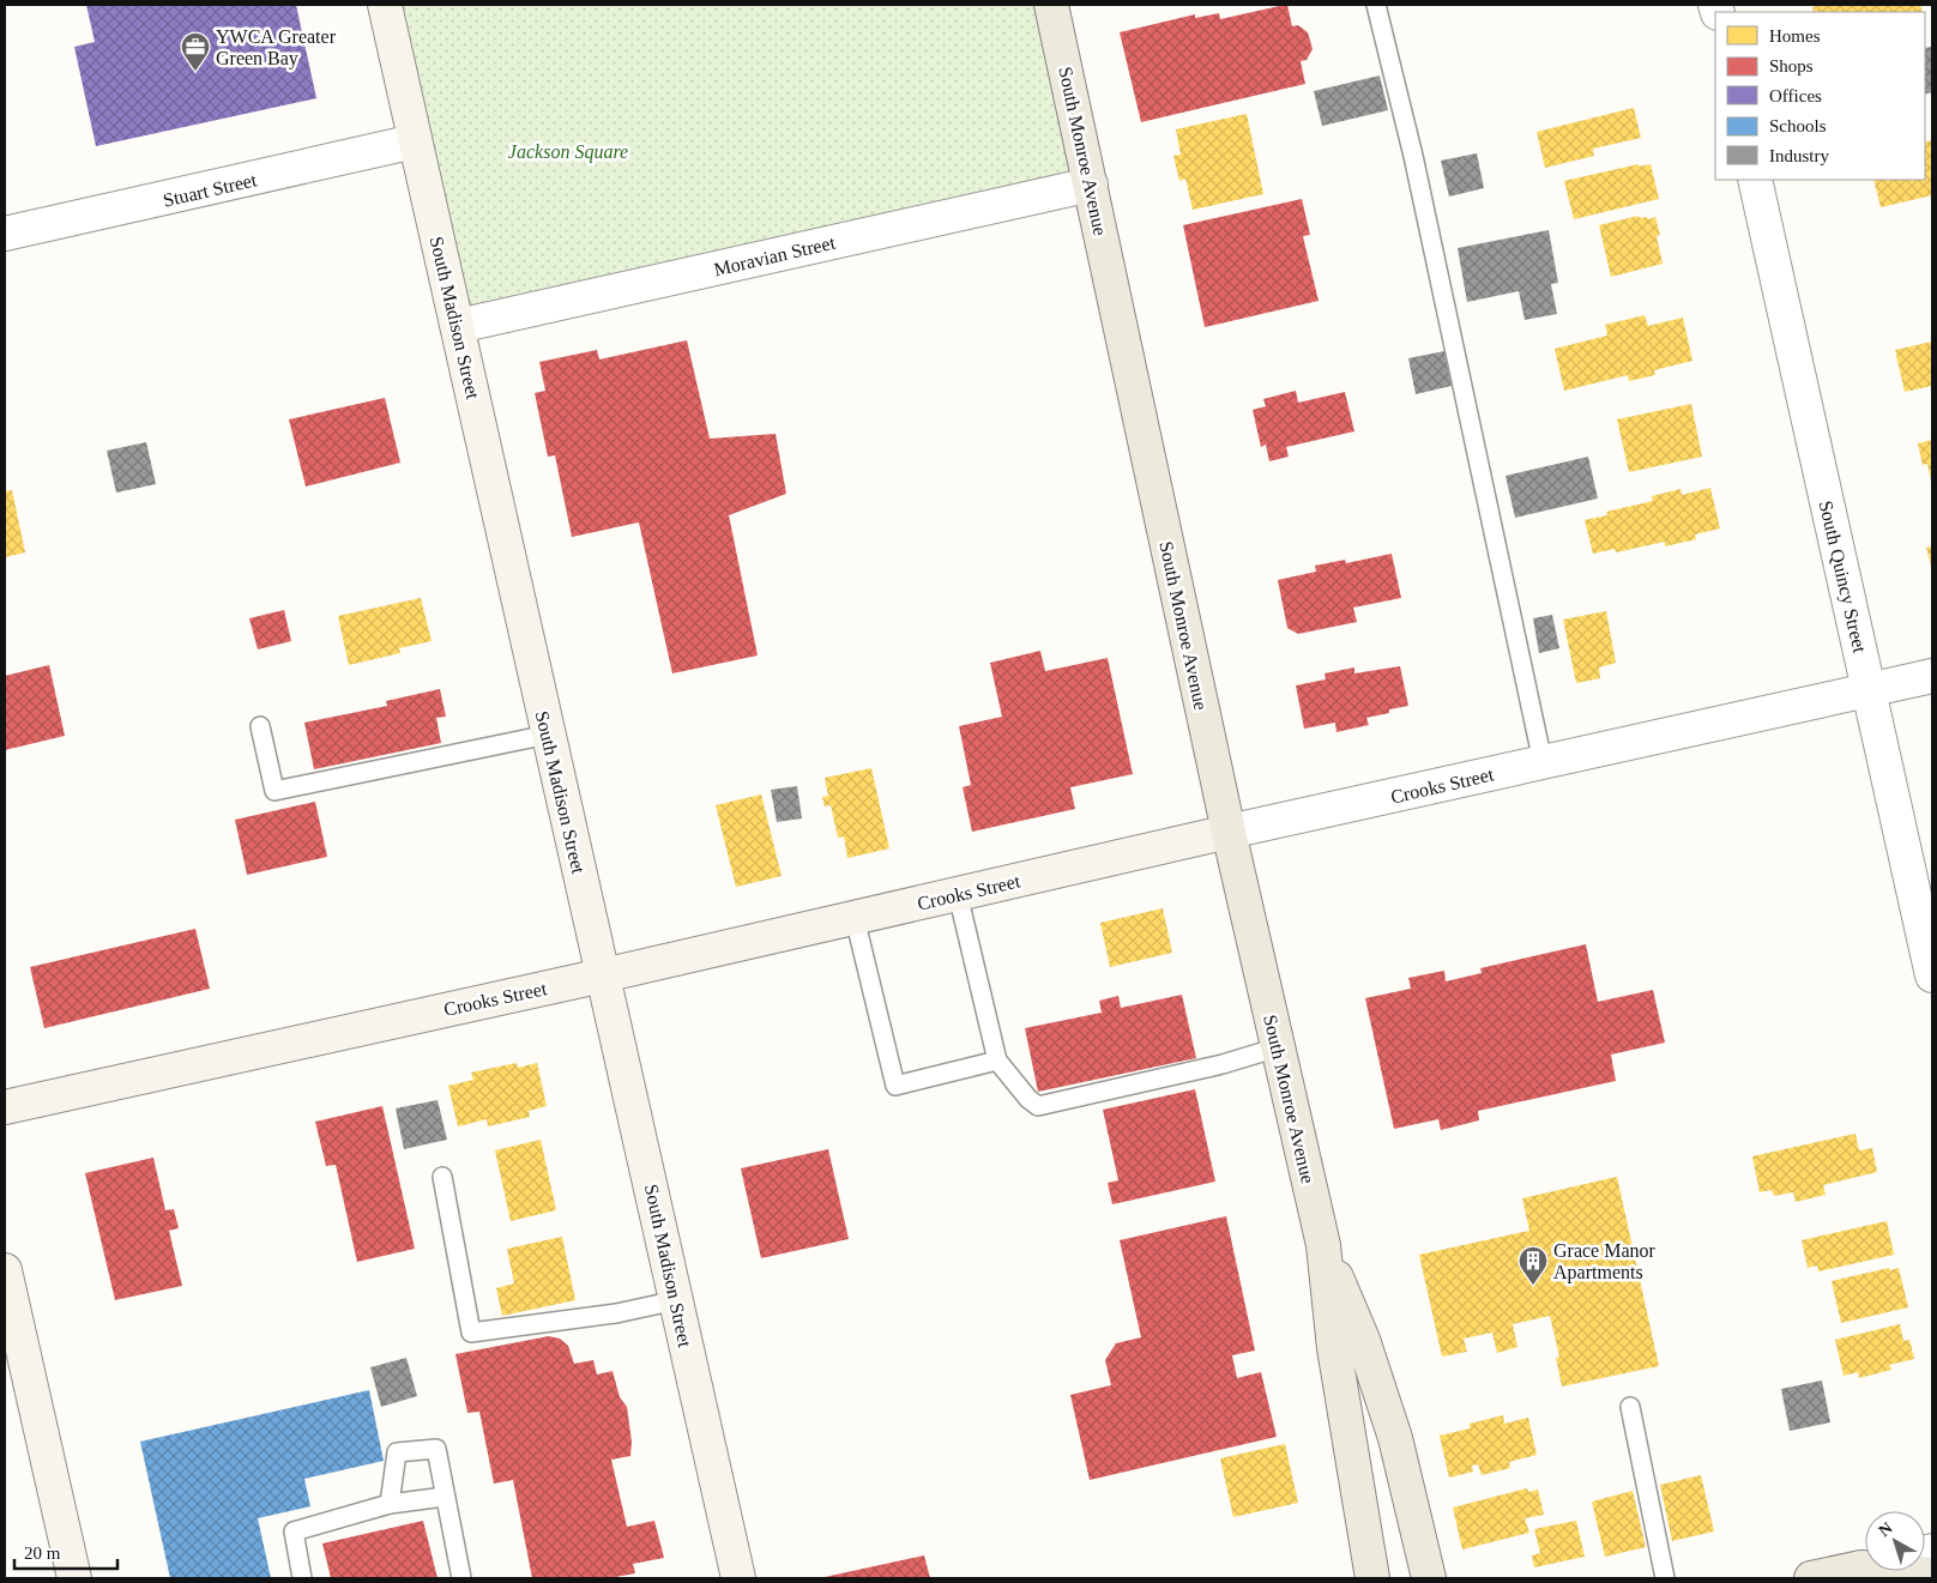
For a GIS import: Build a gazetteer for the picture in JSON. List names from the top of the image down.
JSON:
{
  "streets": {
    "main road": ["South Monroe Avenue", "South Madison Street", "Crooks Street"],
    "street": ["Stuart Street", "Moravian Street", "South Quincy Street"]
  },
  "crossings": [
    ["South Monroe Avenue", "Moravian Street"],
    ["South Monroe Avenue", "Crooks Street"],
    ["Stuart Street", "South Madison Street"],
    ["Moravian Street", "South Madison Street"],
    ["South Madison Street", "Crooks Street"],
    ["South Quincy Street", "Crooks Street"]
  ],
  "parks": ["Jackson Square"],
  "places": {
    "office": ["YWCA Greater Green Bay"],
    "building": ["Grace Manor Apartments"]
  },
  "legend": [
    "Homes",
    "Shops",
    "Offices",
    "Schools",
    "Industry"
  ],
  "scale_bar": "20 m",
  "north": "top left"
}
